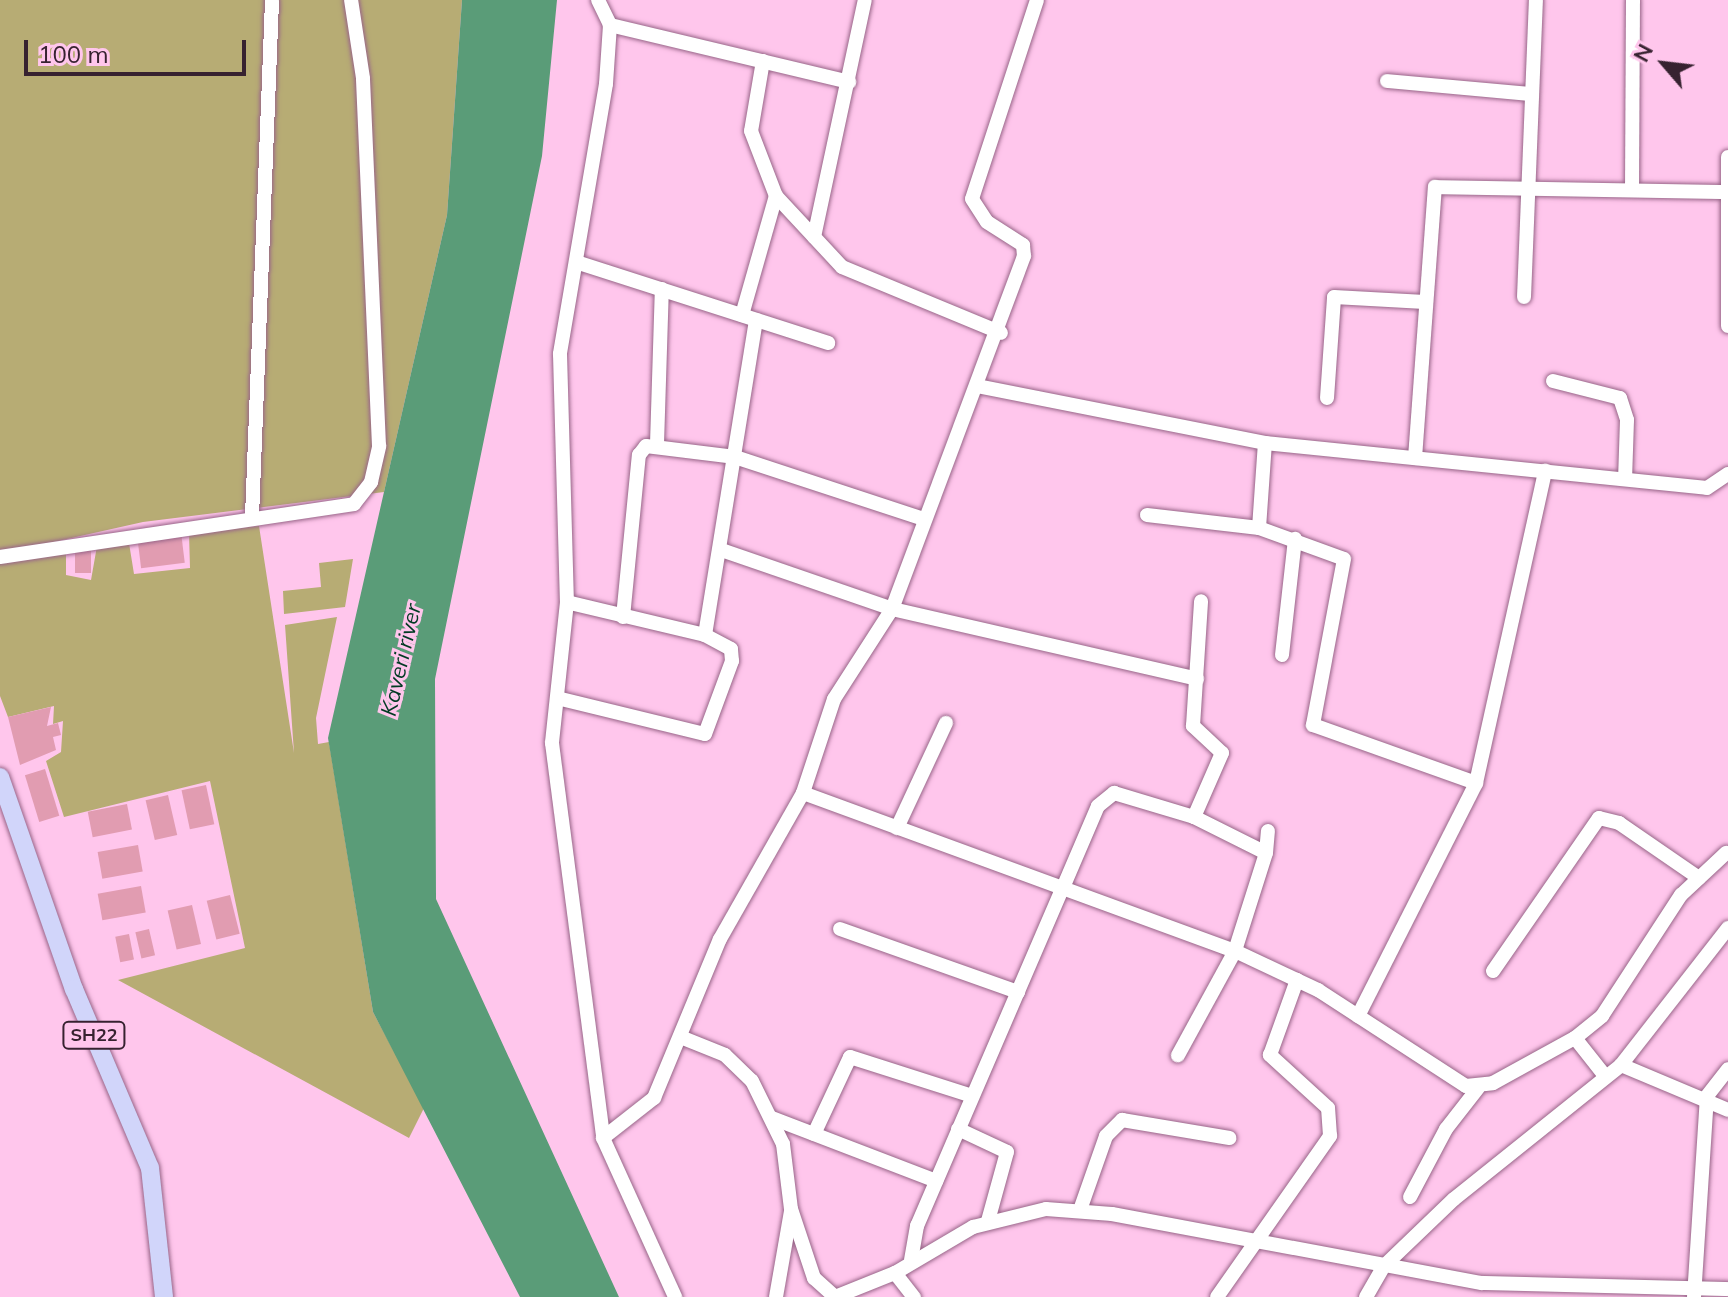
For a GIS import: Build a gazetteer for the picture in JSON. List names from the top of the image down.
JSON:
{
  "streets": {
    "main road": ["SH22"]
  },
  "water": ["Kaveri river"],
  "scale_bar": "100 m",
  "north": "top left"
}
